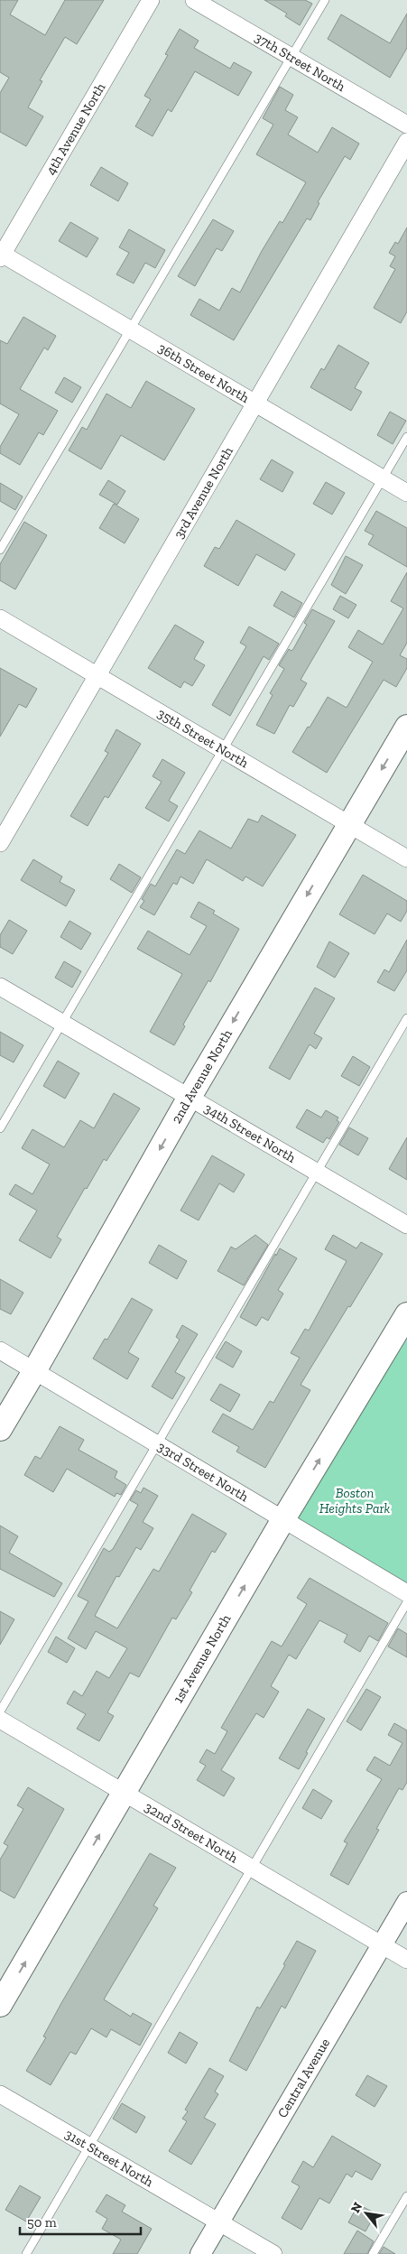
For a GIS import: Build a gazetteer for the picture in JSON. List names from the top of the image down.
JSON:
{
  "streets": {
    "main road": ["2nd Avenue North", "1st Avenue North"],
    "street": [
      "37th Street North",
      "4th Avenue North",
      "36th Street North",
      "3rd Avenue North",
      "35th Street North",
      "34th Street North",
      "33rd Street North",
      "32nd Street North",
      "Central Avenue",
      "31st Street North"
    ]
  },
  "crossings": [
    ["4th Avenue North", "36th Street North"],
    ["36th Street North", "3rd Avenue North"],
    ["3rd Avenue North", "35th Street North"],
    ["35th Street North", "2nd Avenue North"],
    ["2nd Avenue North", "34th Street North"],
    ["2nd Avenue North", "33rd Street North"],
    ["33rd Street North", "1st Avenue North"],
    ["1st Avenue North", "32nd Street North"],
    ["32nd Street North", "Central Avenue"],
    ["Central Avenue", "31st Street North"]
  ],
  "one_way": ["2nd Avenue North", "1st Avenue North"],
  "parks": ["Boston Heights Park"],
  "scale_bar": "50 m",
  "north": "top left"
}
